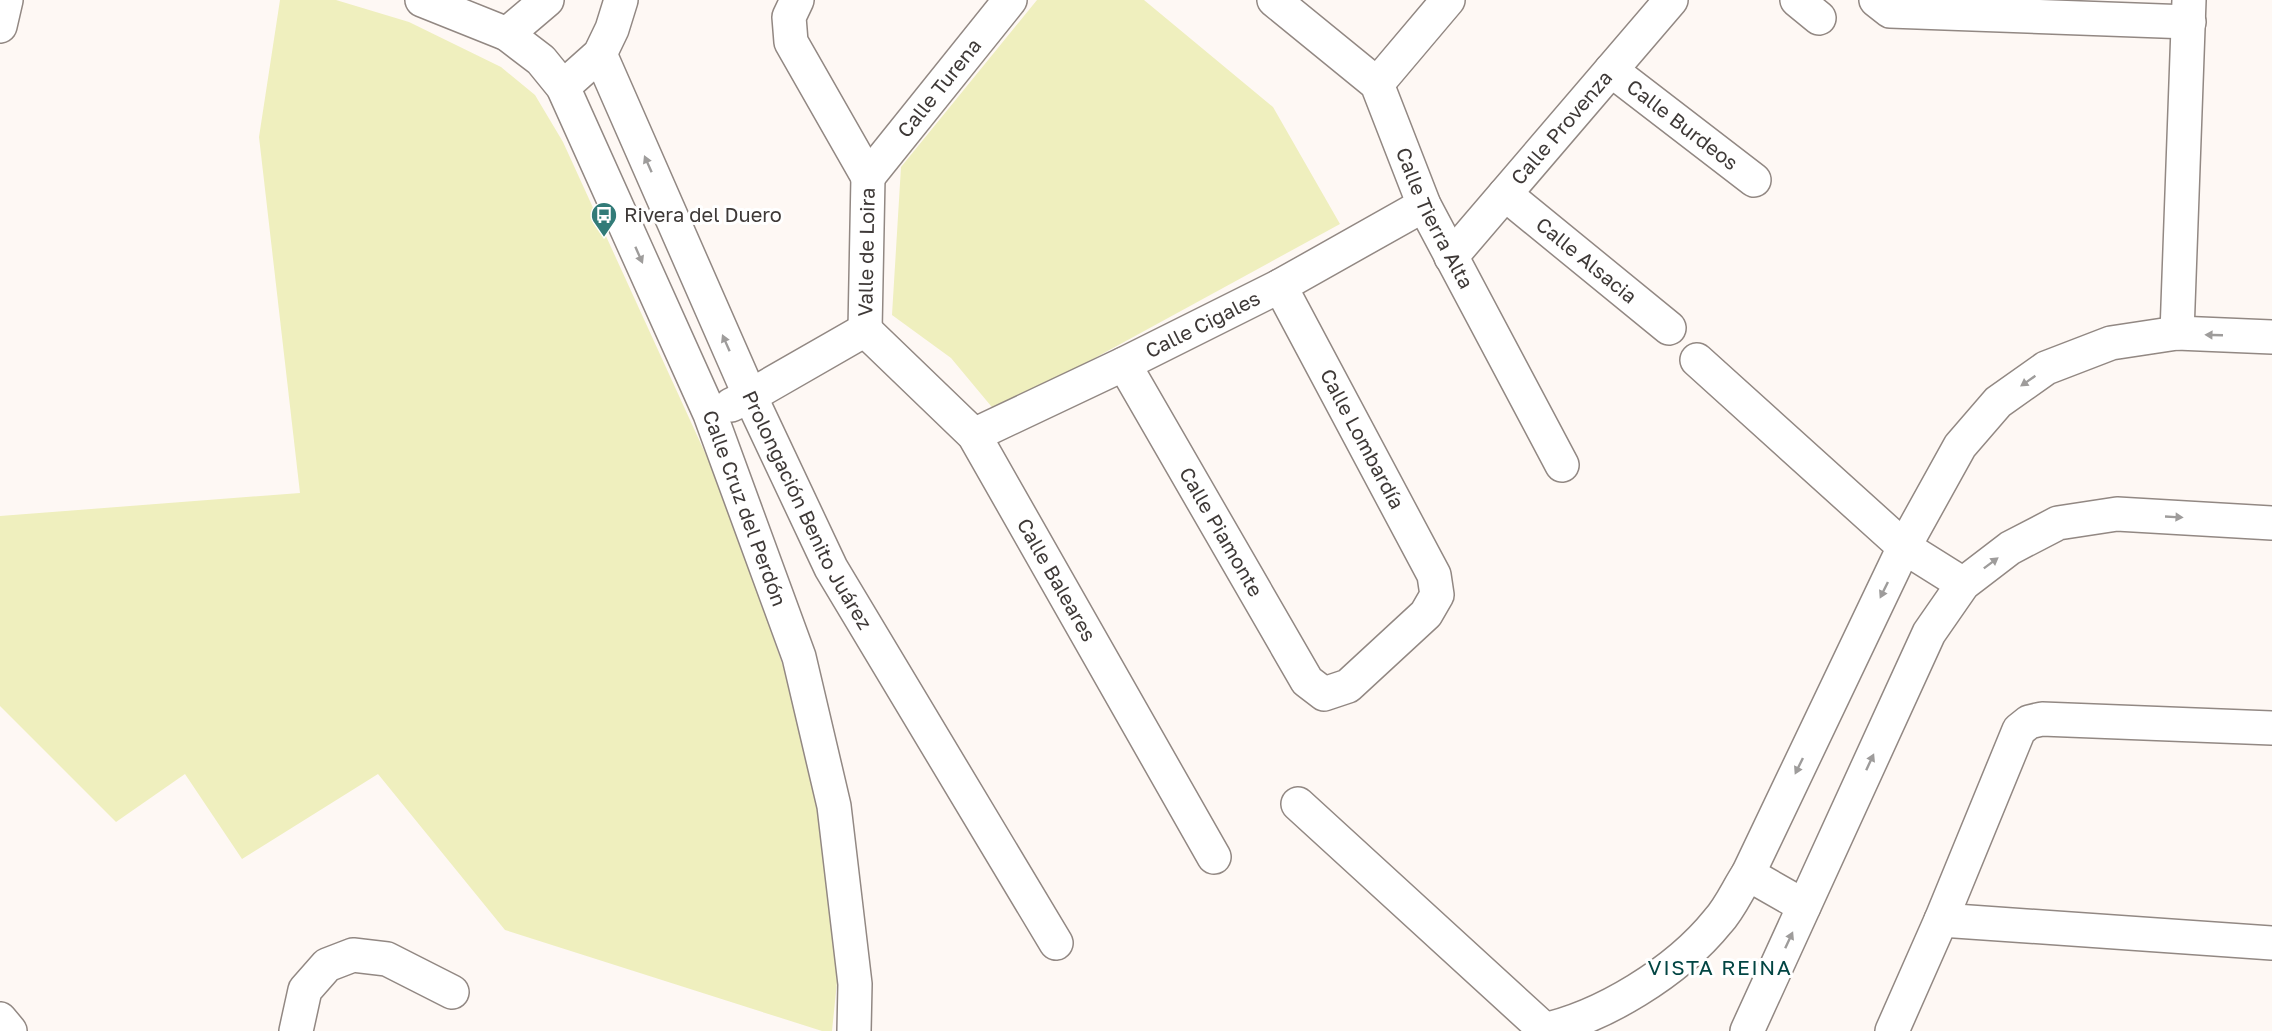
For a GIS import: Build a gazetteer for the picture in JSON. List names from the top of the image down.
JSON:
{
  "streets": {
    "street": [
      "Calle Turena",
      "Calle Burdeos",
      "Calle Provenza",
      "Calle Tierra Alta",
      "Valle de Loira",
      "Calle Alsacia",
      "Calle Cigales",
      "Calle Lombardía",
      "Calle Cruz del Perdón",
      "Prolongación Benito Juárez",
      "Calle Piamonte",
      "Calle Baleares"
    ]
  },
  "crossings": [
    ["Calle Turena", "Valle de Loira"],
    ["Calle Burdeos", "Calle Provenza"],
    ["Calle Provenza", "Calle Tierra Alta"],
    ["Calle Provenza", "Calle Alsacia"],
    ["Calle Tierra Alta", "Calle Cigales"],
    ["Valle de Loira", "Calle Cruz del Perdón"],
    ["Valle de Loira", "Prolongación Benito Juárez"],
    ["Valle de Loira", "Calle Baleares"],
    ["Calle Cigales", "Calle Lombardía"],
    ["Calle Cigales", "Calle Piamonte"],
    ["Calle Cigales", "Calle Baleares"],
    ["Calle Lombardía", "Calle Piamonte"]
  ],
  "districts": ["VISTA REINA"],
  "places": {
    "bus stop": ["Rivera del Duero"]
  }
}
